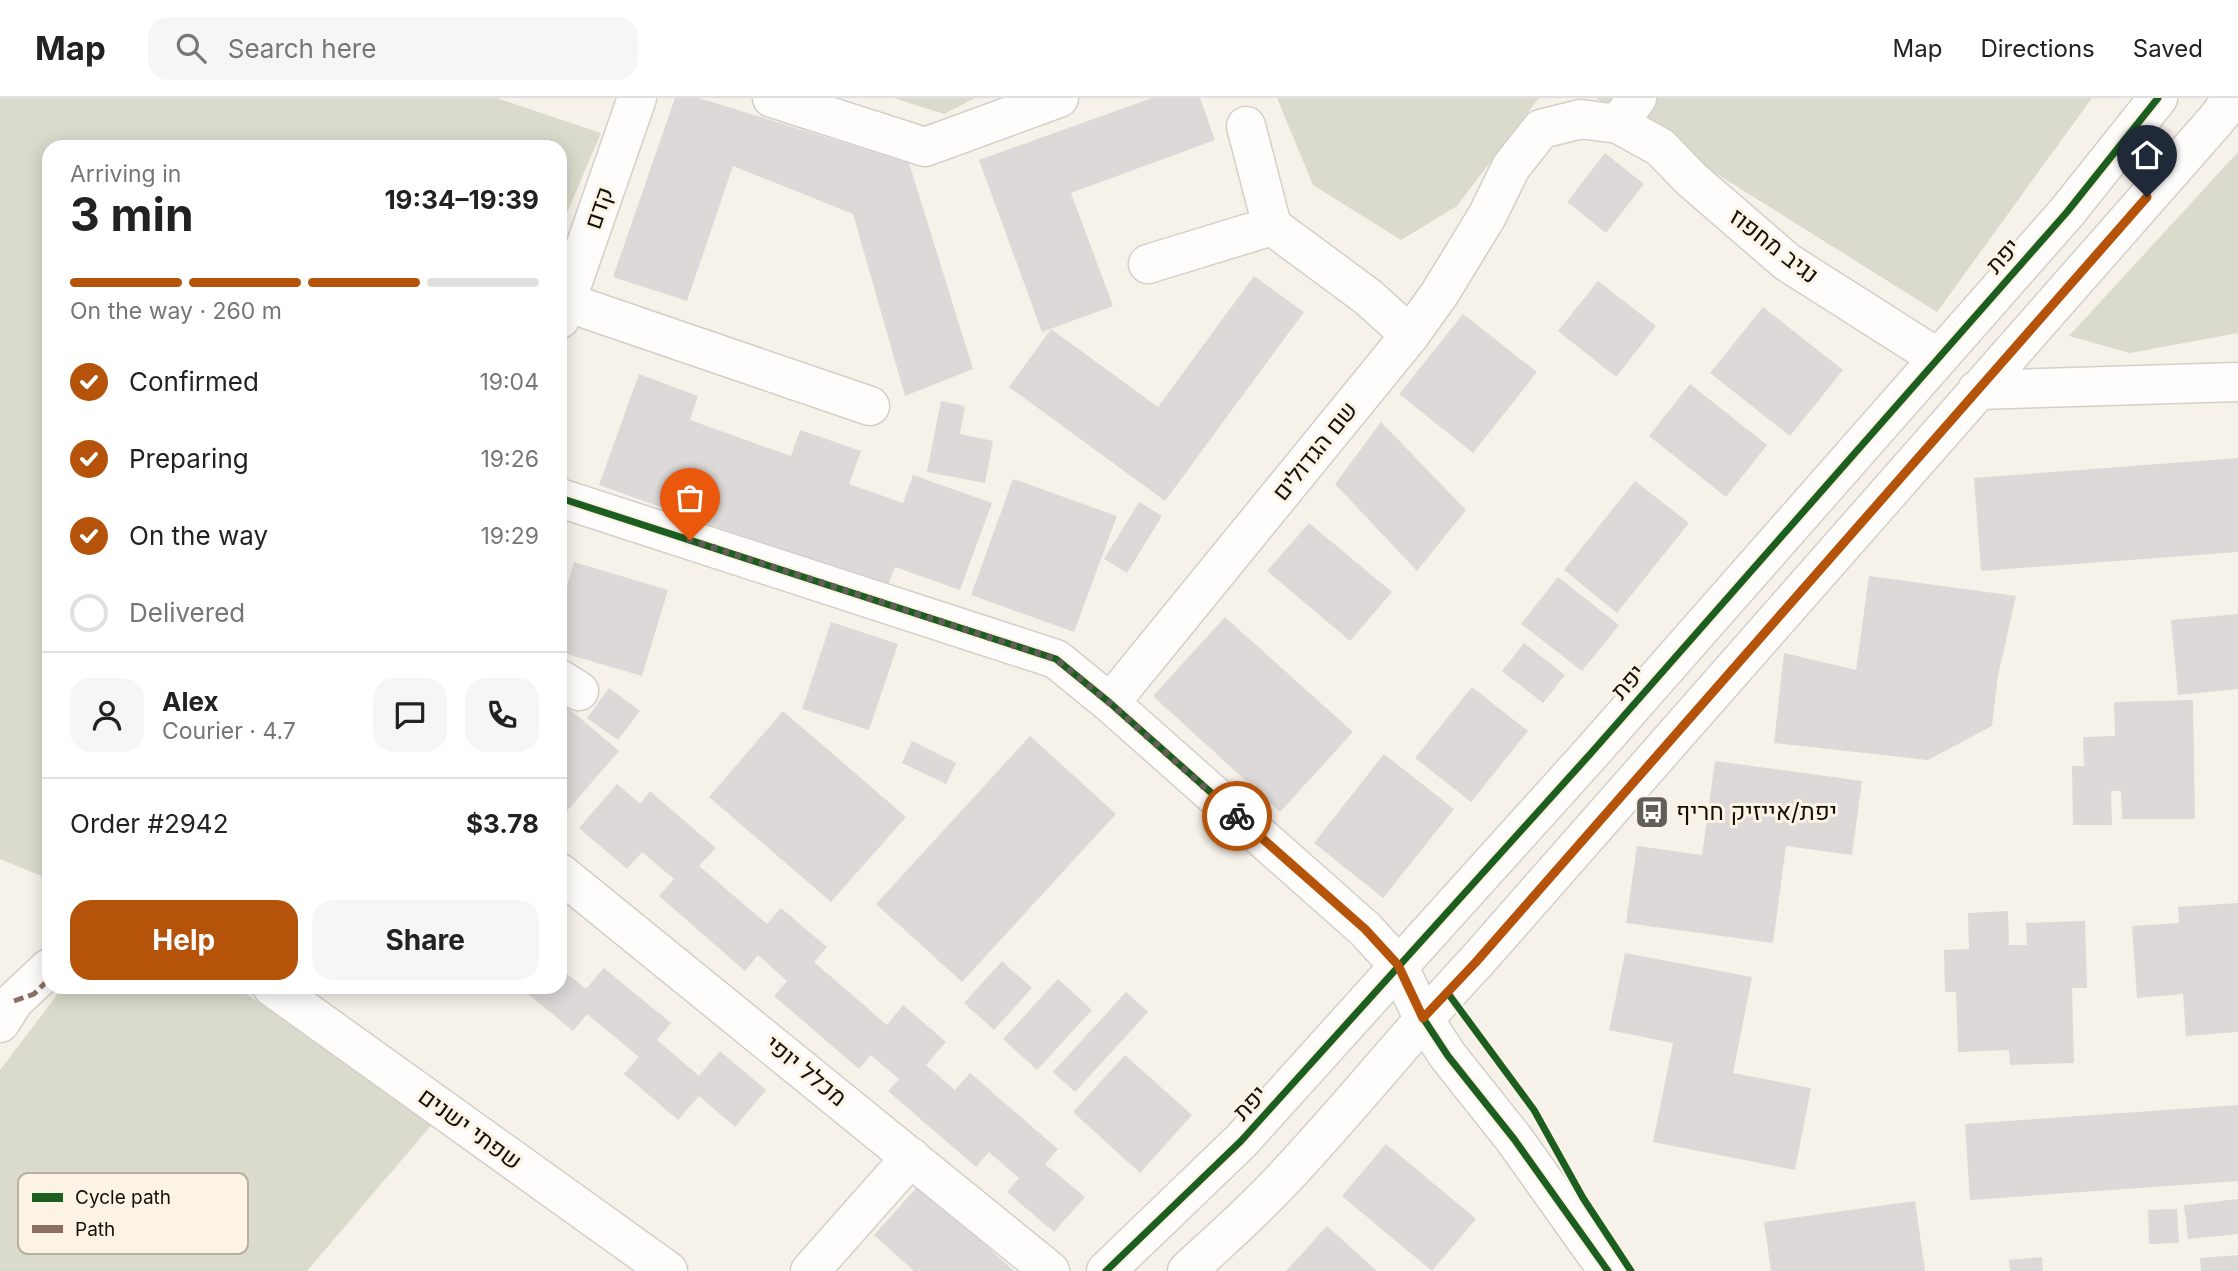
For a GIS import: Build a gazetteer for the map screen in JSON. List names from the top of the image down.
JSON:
{
  "streets": {
    "street": [
      "קדם",
      "נגיב מחפוז",
      "יפת",
      "שם הגדולים",
      "מכלל יופי",
      "שפתי ישנים"
    ]
  },
  "crossings": [
    ["נגיב מחפוז", "יפת"],
    ["נגיב מחפוז", "שם הגדולים"]
  ],
  "places": {
    "bus stop": ["יפת/אייזיק חריף"]
  },
  "legend": ["Cycle path", "Path"],
  "page": {
    "header": "Map",
    "search": "Search here",
    "nav": ["Map", "Directions", "Saved"],
    "heading": ["3 min", "Arriving in", "19:34–19:39"],
    "panel": [
      "Alex",
      "Courier · 4.7",
      "Order #2942",
      "$3.78"
    ],
    "bar": "On the way · 260 m",
    "list": [
      ["Confirmed", "19:04"],
      ["Preparing", "19:26"],
      ["On the way", "19:29"],
      "Delivered"
    ],
    "buttons": ["Help", "Share"]
  }
}
